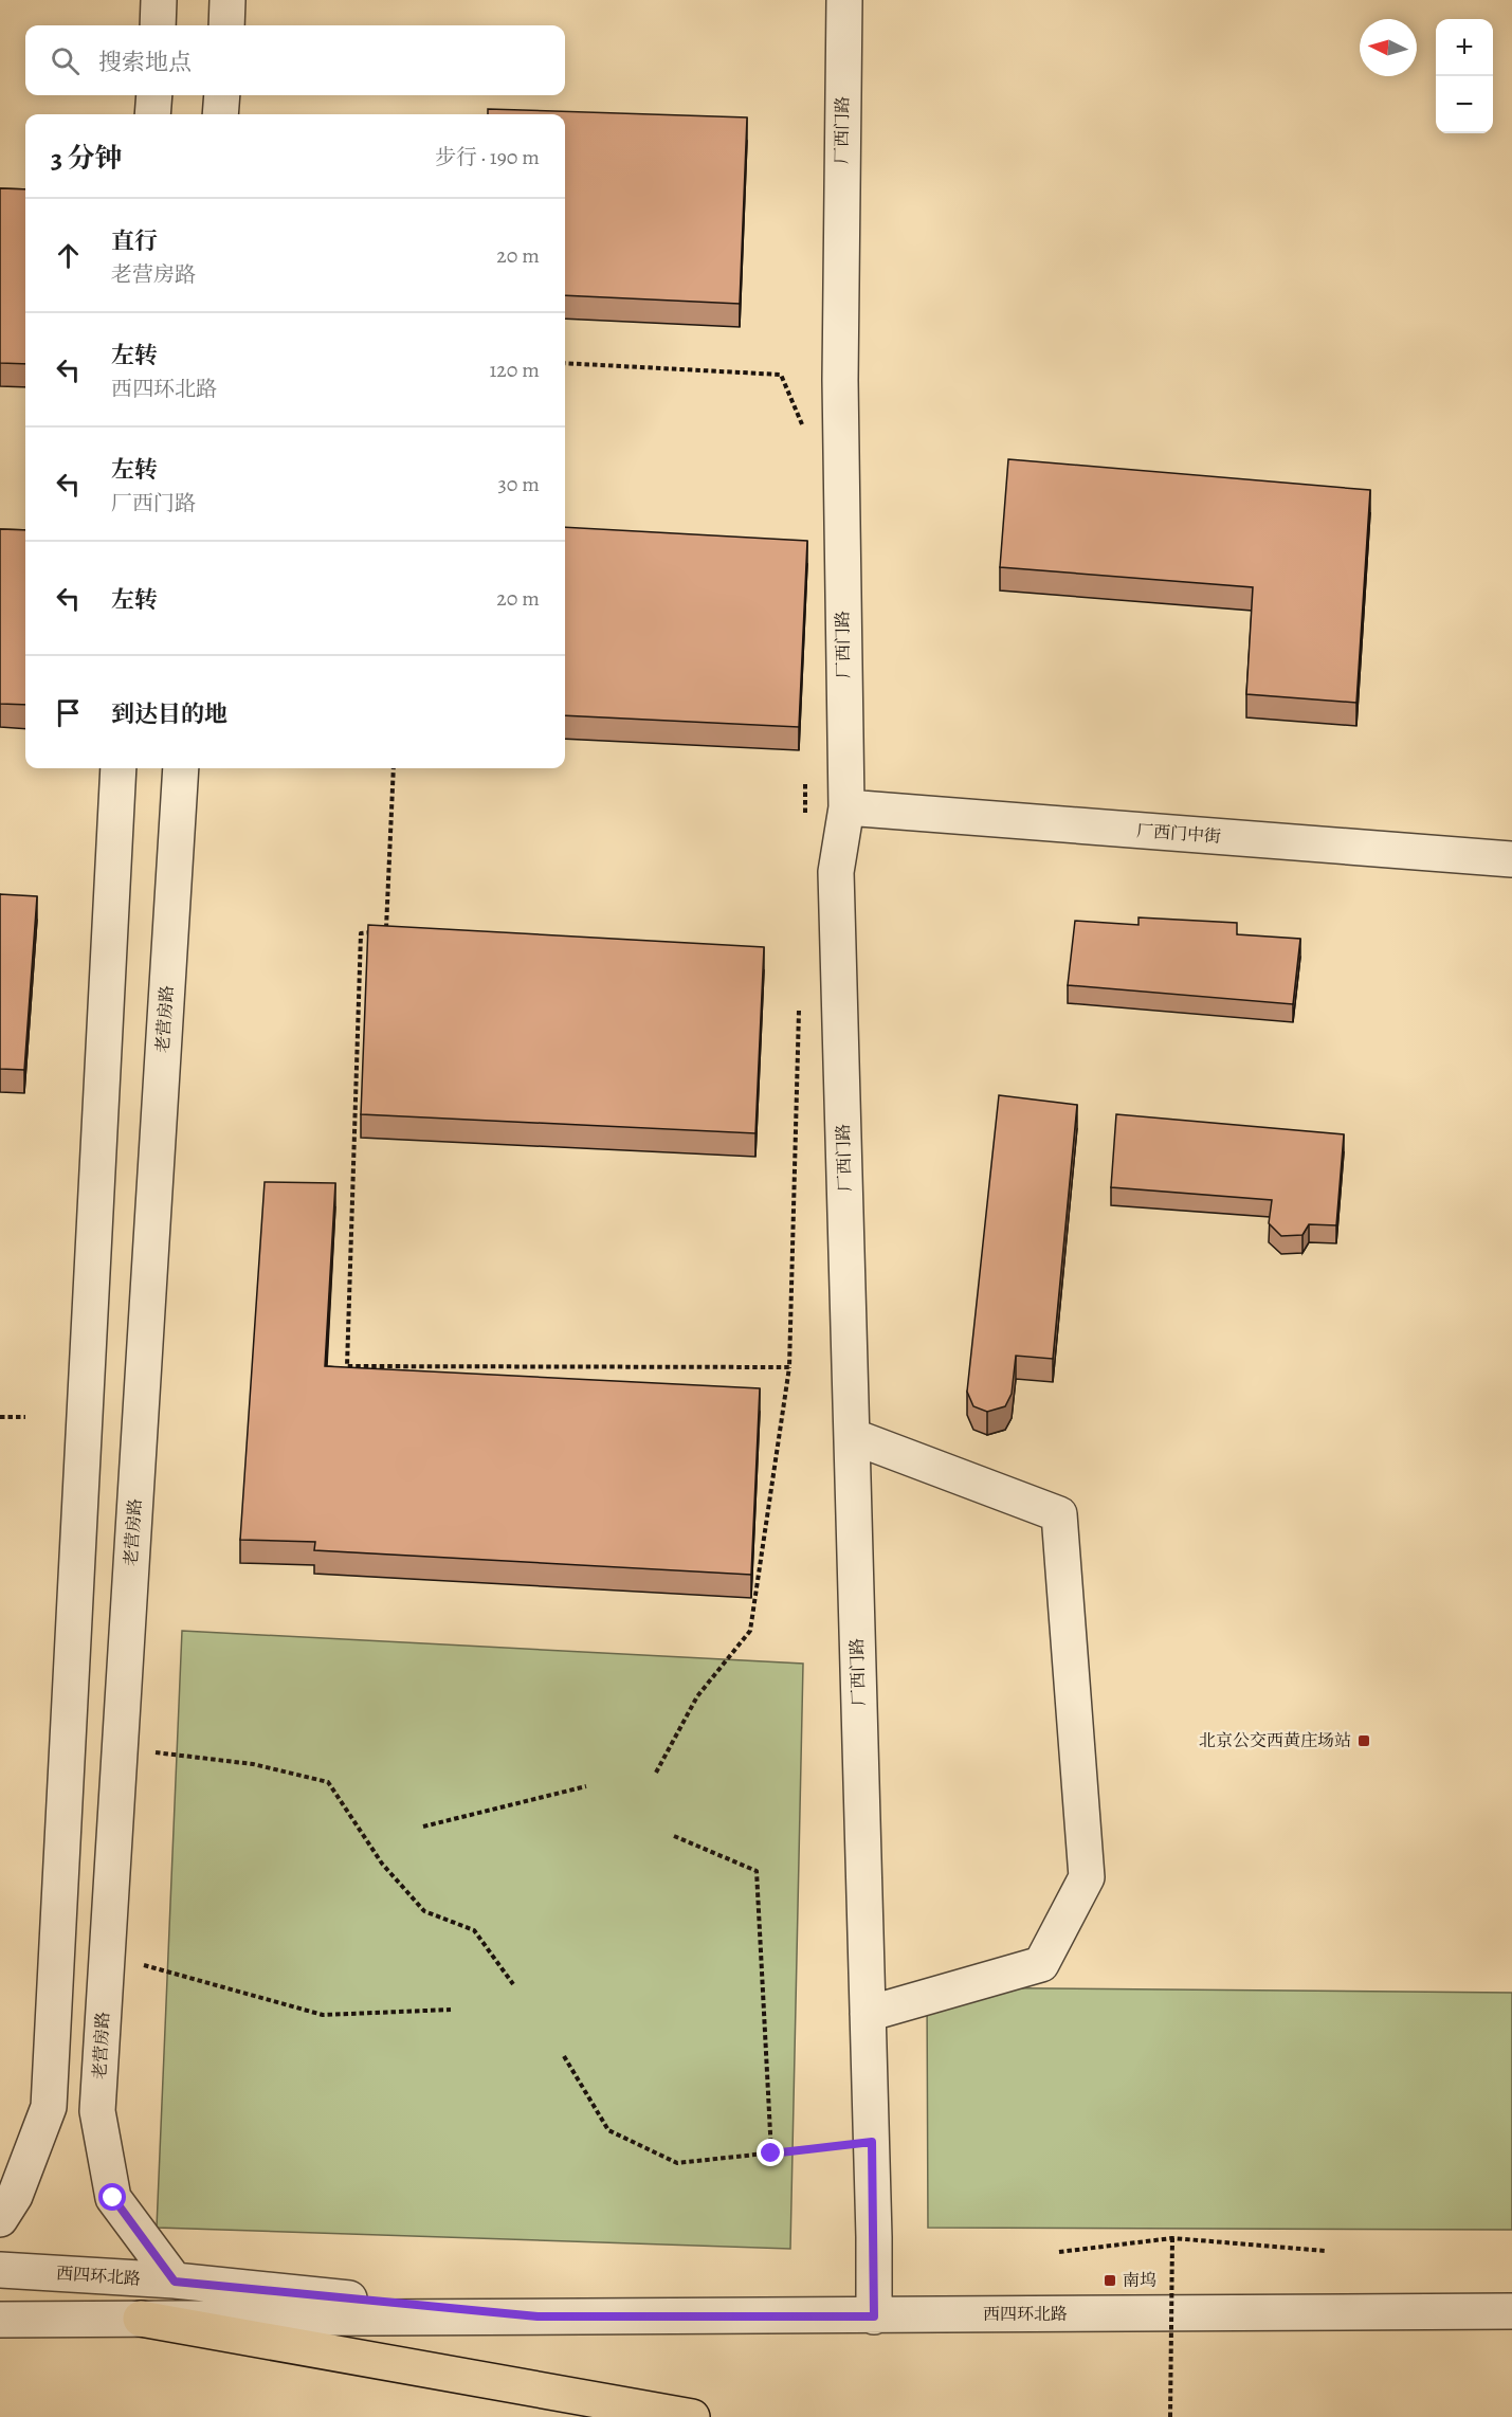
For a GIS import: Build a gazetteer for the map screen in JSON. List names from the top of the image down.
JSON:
{
  "streets": {
    "street": [
      "厂西门路",
      "厂西门中街",
      "老营房路",
      "西四环北路"
    ]
  },
  "crossings": [
    ["厂西门路", "厂西门中街"],
    ["厂西门路", "西四环北路"],
    ["老营房路", "西四环北路"]
  ],
  "places": {
    "transit": ["北京公交西黄庄场站", "南坞"]
  },
  "north": "left",
  "page": {
    "map_buttons": ["+", "−"],
    "search": "搜索地点",
    "heading": ["3 分钟", "步行 · 190 m"],
    "list": [
      ["直行", "老营房路", "20 m"],
      ["左转", "西四环北路", "120 m"],
      ["左转", "厂西门路", "30 m"],
      ["左转", "20 m"],
      "到达目的地"
    ]
  }
}
